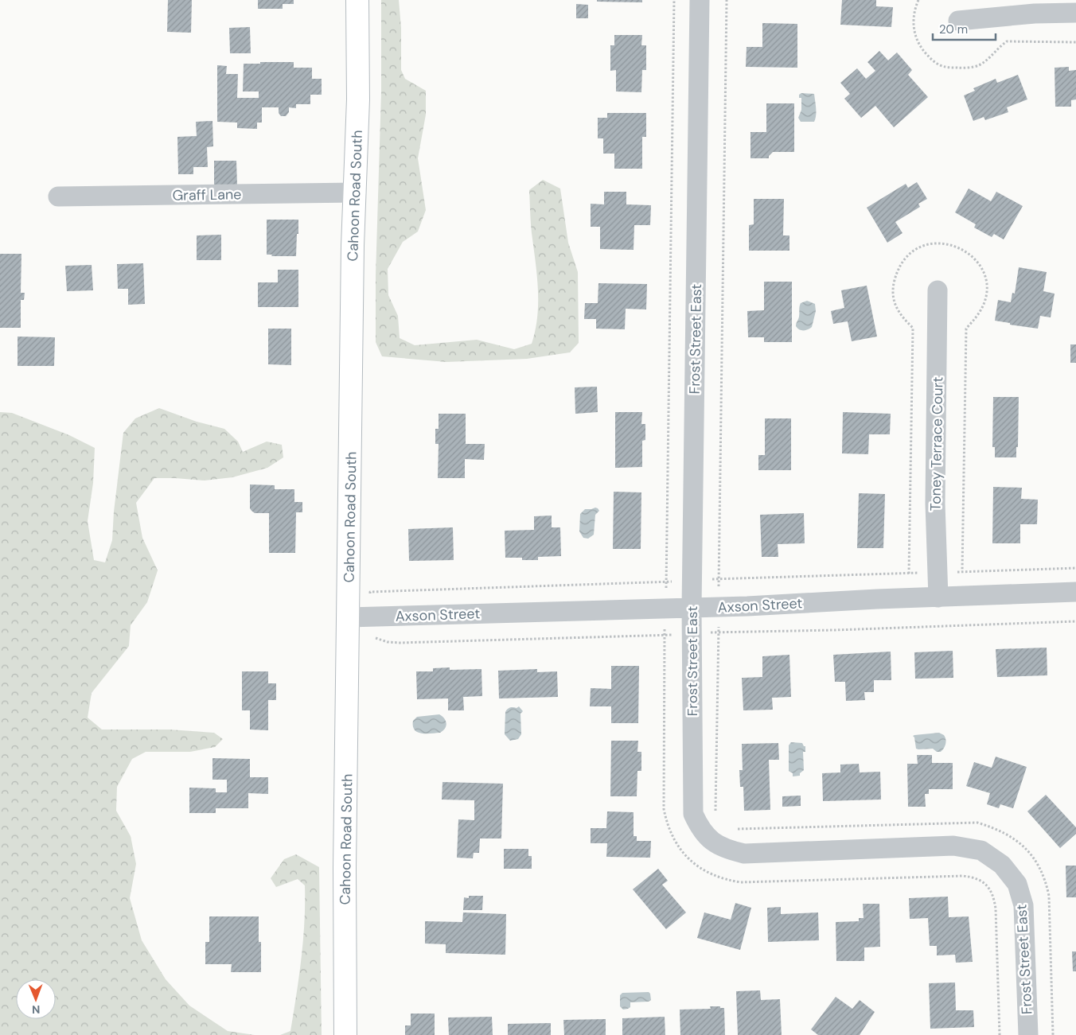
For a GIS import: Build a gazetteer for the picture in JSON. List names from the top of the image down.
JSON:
{
  "streets": {
    "main road": ["Cahoon Road South"],
    "street": [
      "Graff Lane",
      "Frost Street East",
      "Toney Terrace Court",
      "Axson Street"
    ]
  },
  "crossings": [
    ["Graff Lane", "Cahoon Road South"],
    ["Cahoon Road South", "Axson Street"],
    ["Frost Street East", "Axson Street"],
    ["Toney Terrace Court", "Axson Street"]
  ],
  "scale_bar": "20 m",
  "north": "bottom"
}
